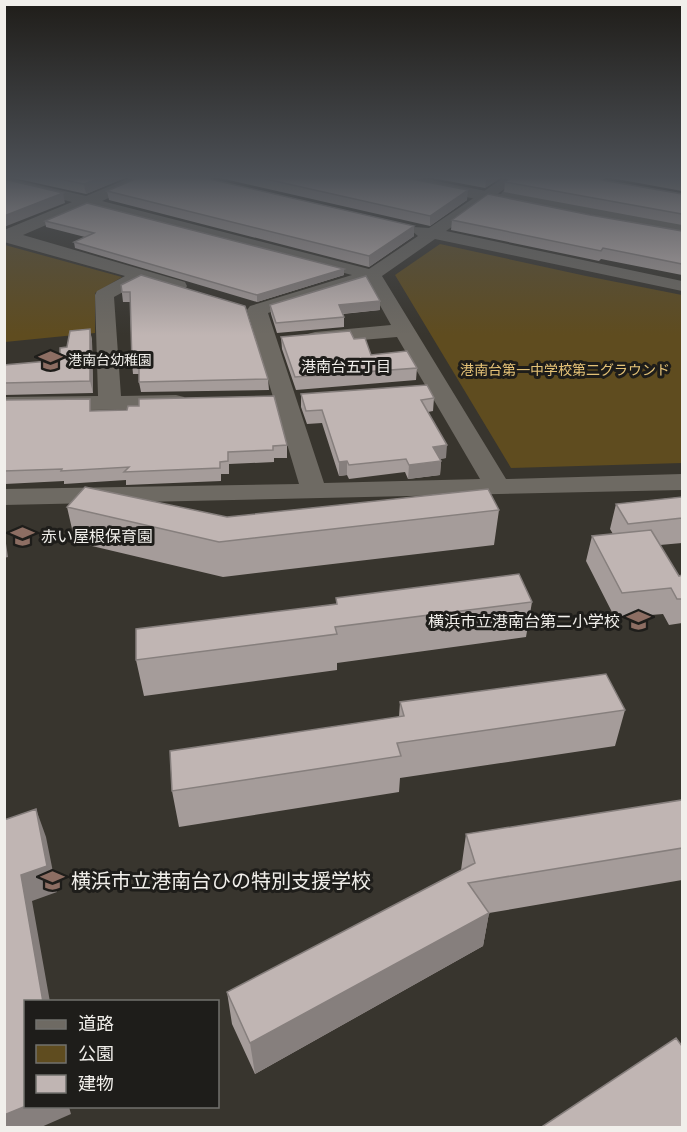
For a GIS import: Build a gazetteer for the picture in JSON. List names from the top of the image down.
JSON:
{
  "districts": ["港南台五丁目"],
  "parks": ["港南台第一中学校第二グラウンド"],
  "places": {
    "school or university": [
      "港南台幼稚園",
      "赤い屋根保育園",
      "横浜市立港南台第二小学校",
      "横浜市立港南台ひの特別支援学校"
    ]
  },
  "legend": ["道路", "公園", "建物"]
}
